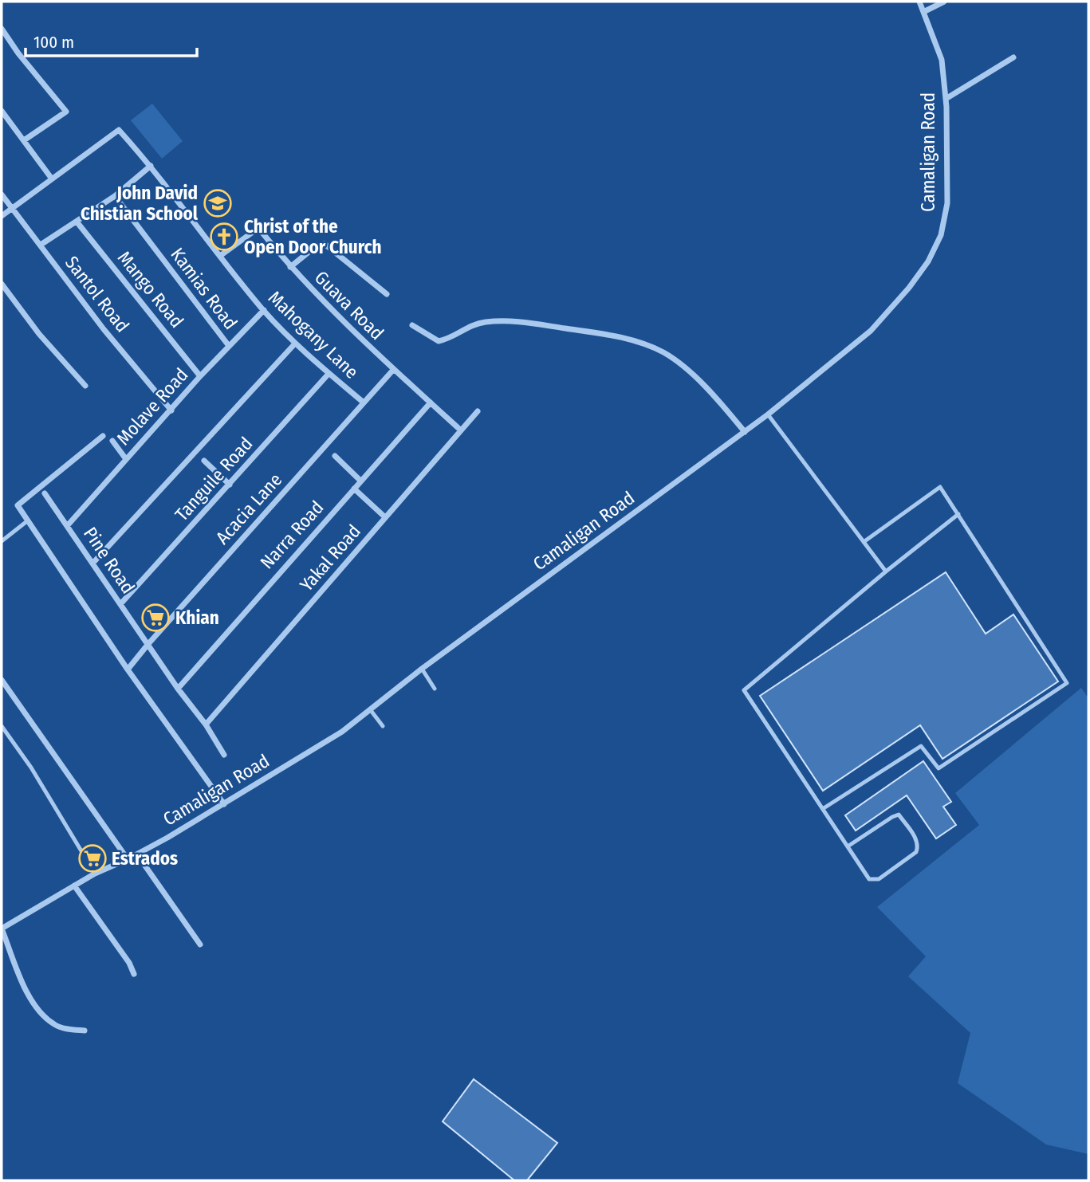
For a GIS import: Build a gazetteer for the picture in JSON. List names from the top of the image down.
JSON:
{
  "streets": {
    "street": [
      "Camaligan Road",
      "Kamias Road",
      "Mango Road",
      "Santol Road",
      "Guava Road",
      "Mahogany Lane",
      "Molave Road",
      "Tanguile Road",
      "Acacia Lane",
      "Narra Road",
      "Yakal Road",
      "Pine Road"
    ]
  },
  "crossings": [
    ["Kamias Road", "Molave Road"],
    ["Mango Road", "Molave Road"],
    ["Santol Road", "Molave Road"],
    ["Guava Road", "Mahogany Lane"],
    ["Guava Road", "Acacia Lane"],
    ["Guava Road", "Narra Road"],
    ["Guava Road", "Yakal Road"],
    ["Mahogany Lane", "Molave Road"],
    ["Mahogany Lane", "Tanguile Road"],
    ["Mahogany Lane", "Acacia Lane"],
    ["Molave Road", "Pine Road"],
    ["Tanguile Road", "Pine Road"],
    ["Acacia Lane", "Pine Road"],
    ["Narra Road", "Pine Road"],
    ["Yakal Road", "Pine Road"]
  ],
  "places": {
    "school or university": ["John David Chistian School"],
    "church": ["Christ of the Open Door Church"],
    "supermarket": ["Khian", "Estrados"]
  },
  "scale_bar": "100 m"
}
